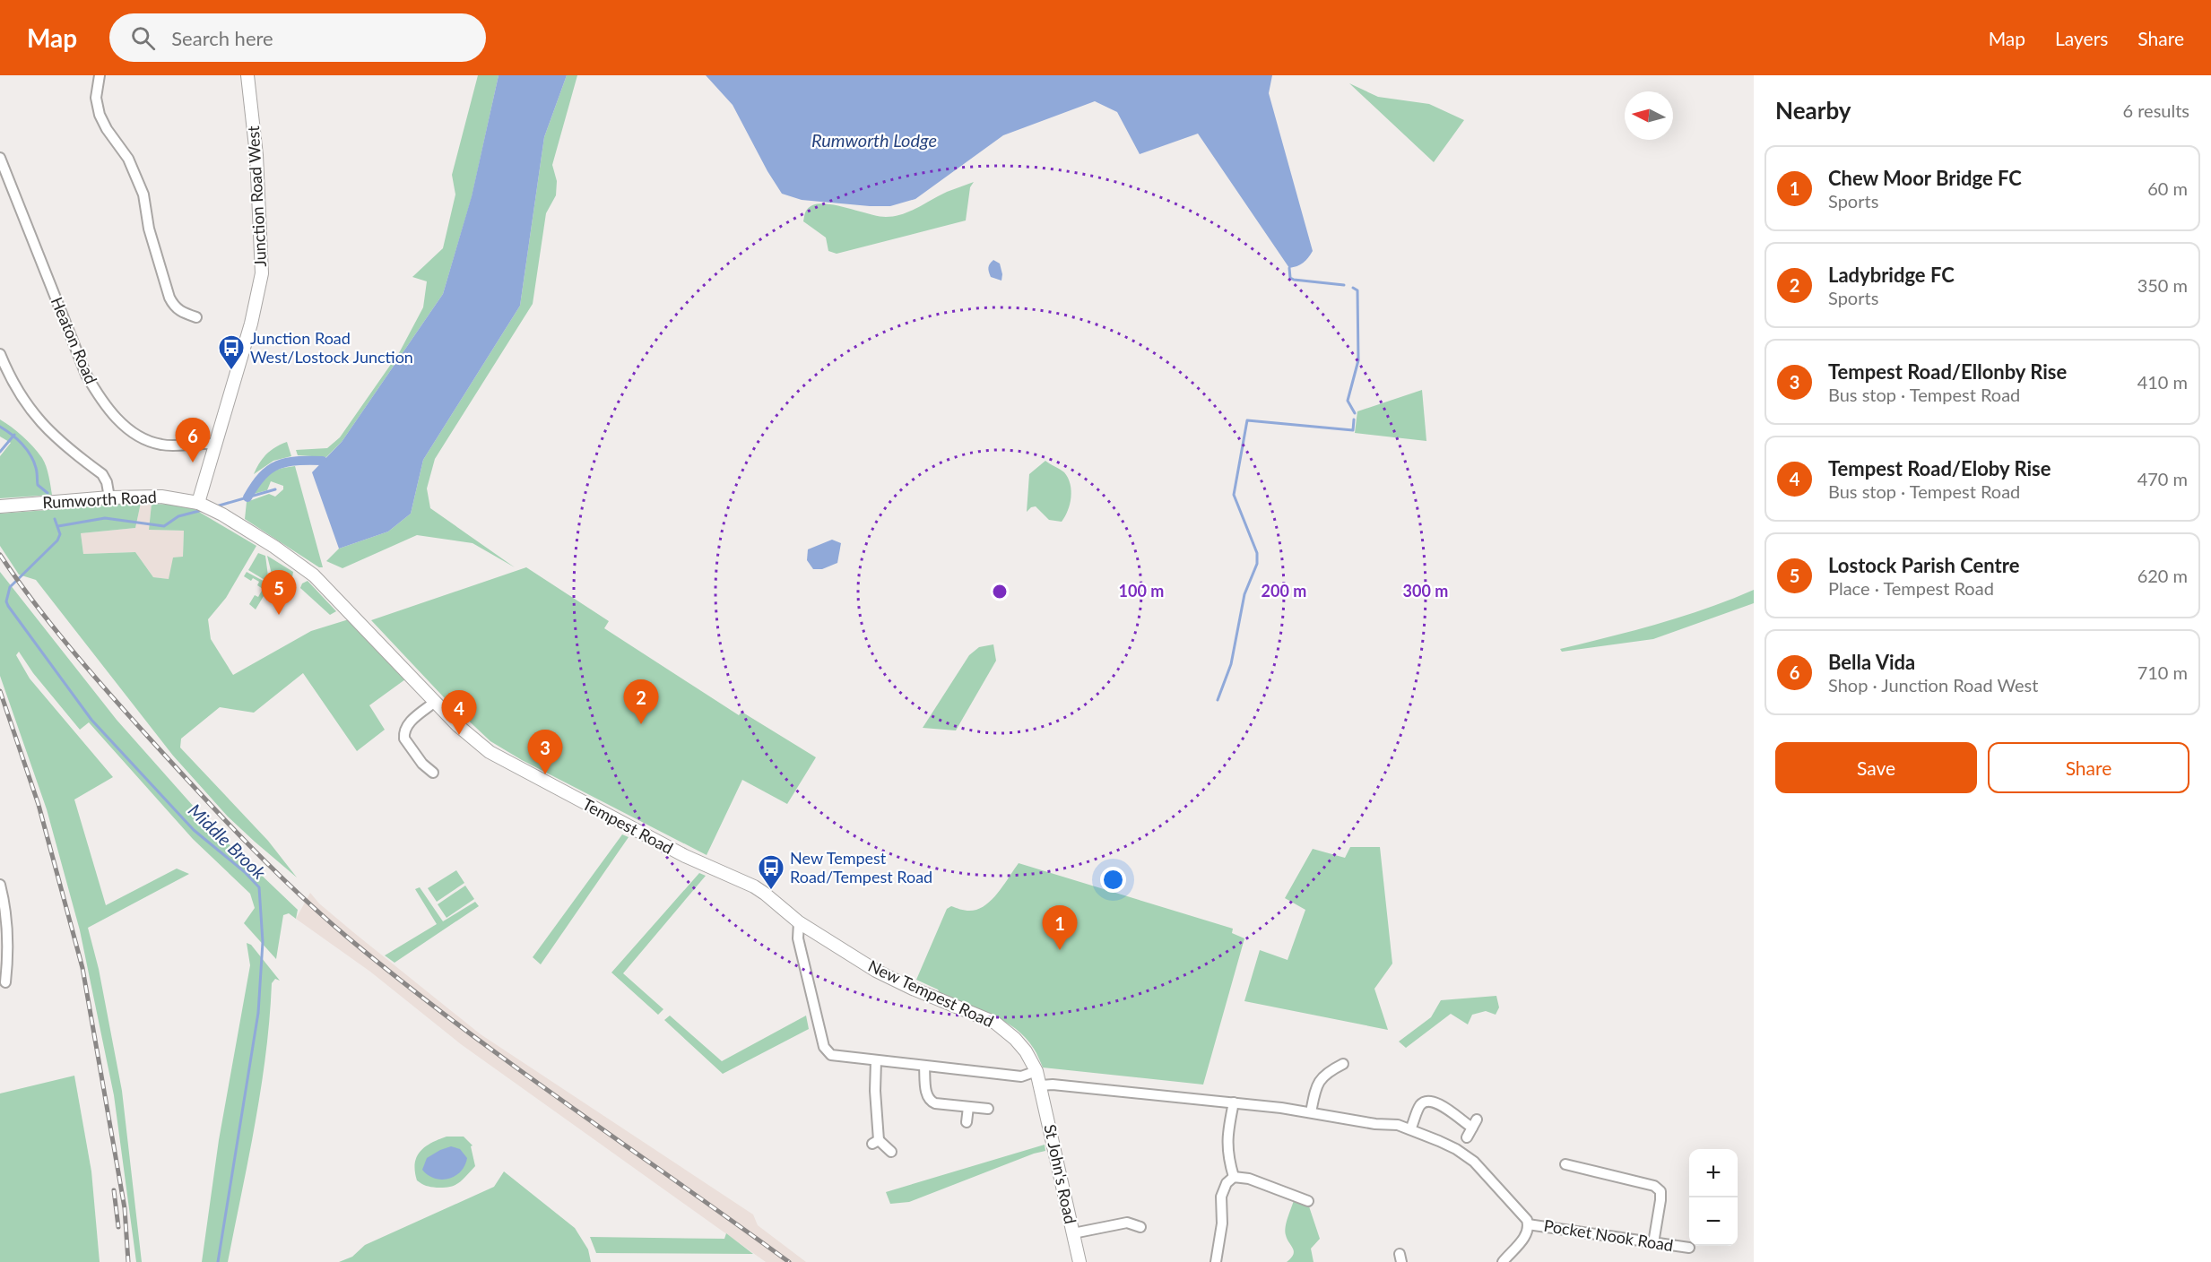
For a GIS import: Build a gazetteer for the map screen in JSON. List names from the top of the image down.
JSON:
{
  "streets": {
    "street": [
      "Junction Road West",
      "Heaton Road",
      "Rumworth Road",
      "Tempest Road",
      "New Tempest Road",
      "St John's Road",
      "Pocket Nook Road"
    ]
  },
  "crossings": [
    ["Junction Road West", "Heaton Road"],
    ["Junction Road West", "Rumworth Road"],
    ["Junction Road West", "Tempest Road"],
    ["Rumworth Road", "Tempest Road"],
    ["Tempest Road", "New Tempest Road"],
    ["New Tempest Road", "St John's Road"]
  ],
  "water": ["Rumworth Lodge", "Middle Brook"],
  "places": {
    "bus stop": ["Junction Road West/Lostock Junction", "New Tempest Road/Tempest Road"]
  },
  "north": "left",
  "page": {
    "header": "Map",
    "search": "Search here",
    "nav": ["Map", "Layers", "Share"],
    "heading": ["Nearby", "6 results"],
    "list": [
      {
        "mark": "1",
        "name": "Chew Moor Bridge FC",
        "note": "Sports",
        "value": "60 m"
      },
      {
        "mark": "2",
        "name": "Ladybridge FC",
        "note": "Sports",
        "value": "350 m"
      },
      {
        "mark": "3",
        "name": "Tempest Road/Ellonby Rise",
        "note": "Bus stop · Tempest Road",
        "value": "410 m"
      },
      {
        "mark": "4",
        "name": "Tempest Road/Eloby Rise",
        "note": "Bus stop · Tempest Road",
        "value": "470 m"
      },
      {
        "mark": "5",
        "name": "Lostock Parish Centre",
        "note": "Place · Tempest Road",
        "value": "620 m"
      },
      {
        "mark": "6",
        "name": "Bella Vida",
        "note": "Shop · Junction Road West",
        "value": "710 m"
      }
    ],
    "pins": [
      "6",
      "5",
      "2",
      "4",
      "3",
      "1"
    ],
    "buttons": ["Save", "Share"],
    "map_buttons": ["+", "−"]
  },
  "rings": ["100 m", "200 m", "300 m"]
}
